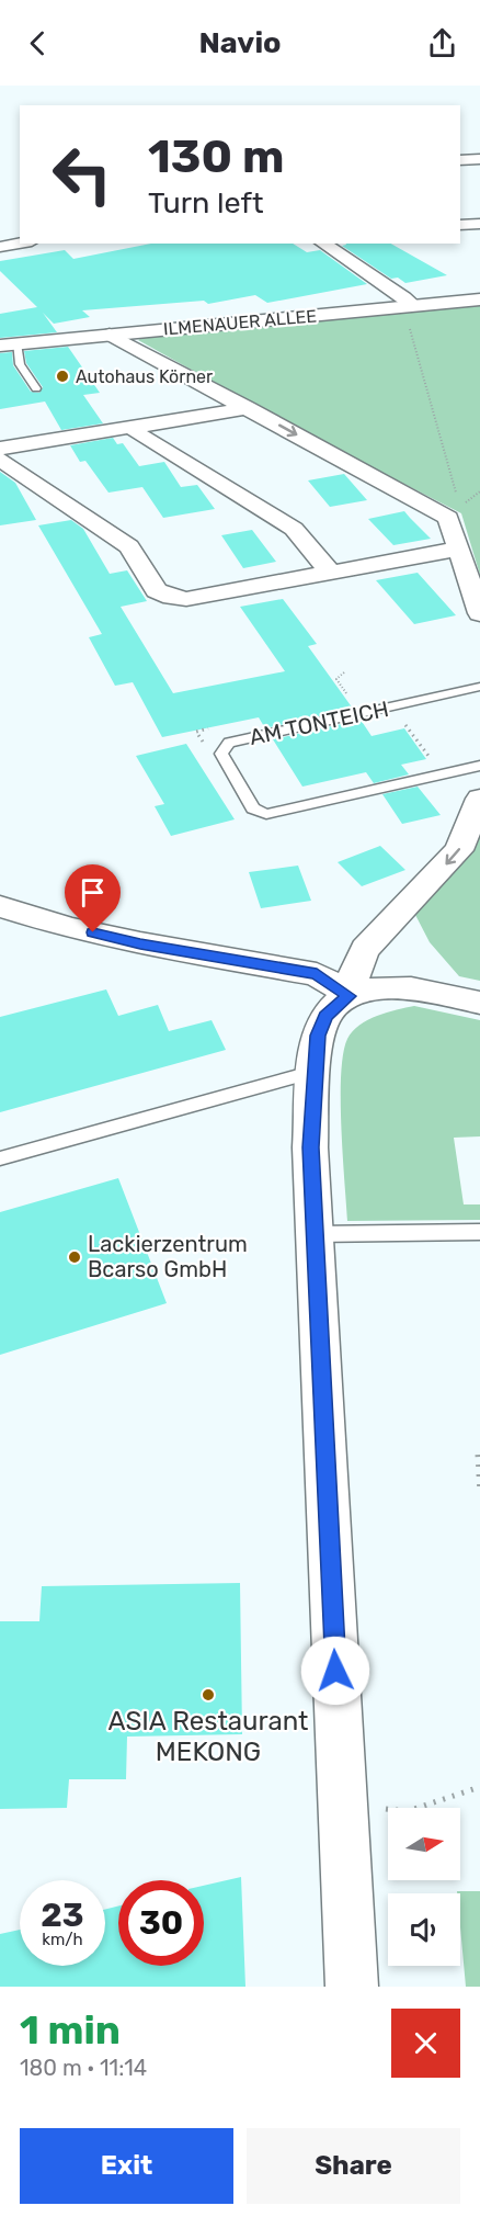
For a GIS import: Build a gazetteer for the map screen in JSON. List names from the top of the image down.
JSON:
{
  "streets": {
    "street": ["ILMENAUER ALLEE"],
    "lane": ["AM TONTEICH"]
  },
  "places": ["Autohaus Körner", "Lackierzentrum Bcarso GmbH", "ASIA Restaurant MEKONG"],
  "north": "right",
  "page": {
    "header": "Navio",
    "turn": ["130 m", "Turn left"],
    "speed": "23 km/h",
    "limit": "30",
    "heading": ["1 min", "180 m · 11:14"],
    "buttons": ["Exit", "Share"]
  }
}
